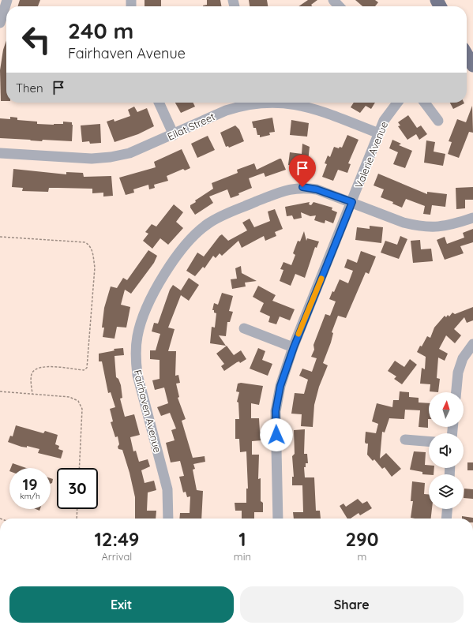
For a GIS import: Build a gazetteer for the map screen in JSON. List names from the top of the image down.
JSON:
{
  "streets": {
    "street": ["Eilat Street", "Valerie Avenue", "Fairhaven Avenue"]
  },
  "crossings": [
    ["Eilat Street", "Valerie Avenue"],
    ["Valerie Avenue", "Fairhaven Avenue"]
  ],
  "north": "top",
  "page": {
    "turn": ["240 m", "Fairhaven Avenue"],
    "then": "Then",
    "speed": "19 km/h",
    "limit": "30",
    "eta": [
      "12:49",
      "Arrival",
      "1",
      "min",
      "290",
      "m"
    ],
    "buttons": ["Exit", "Share"]
  }
}
